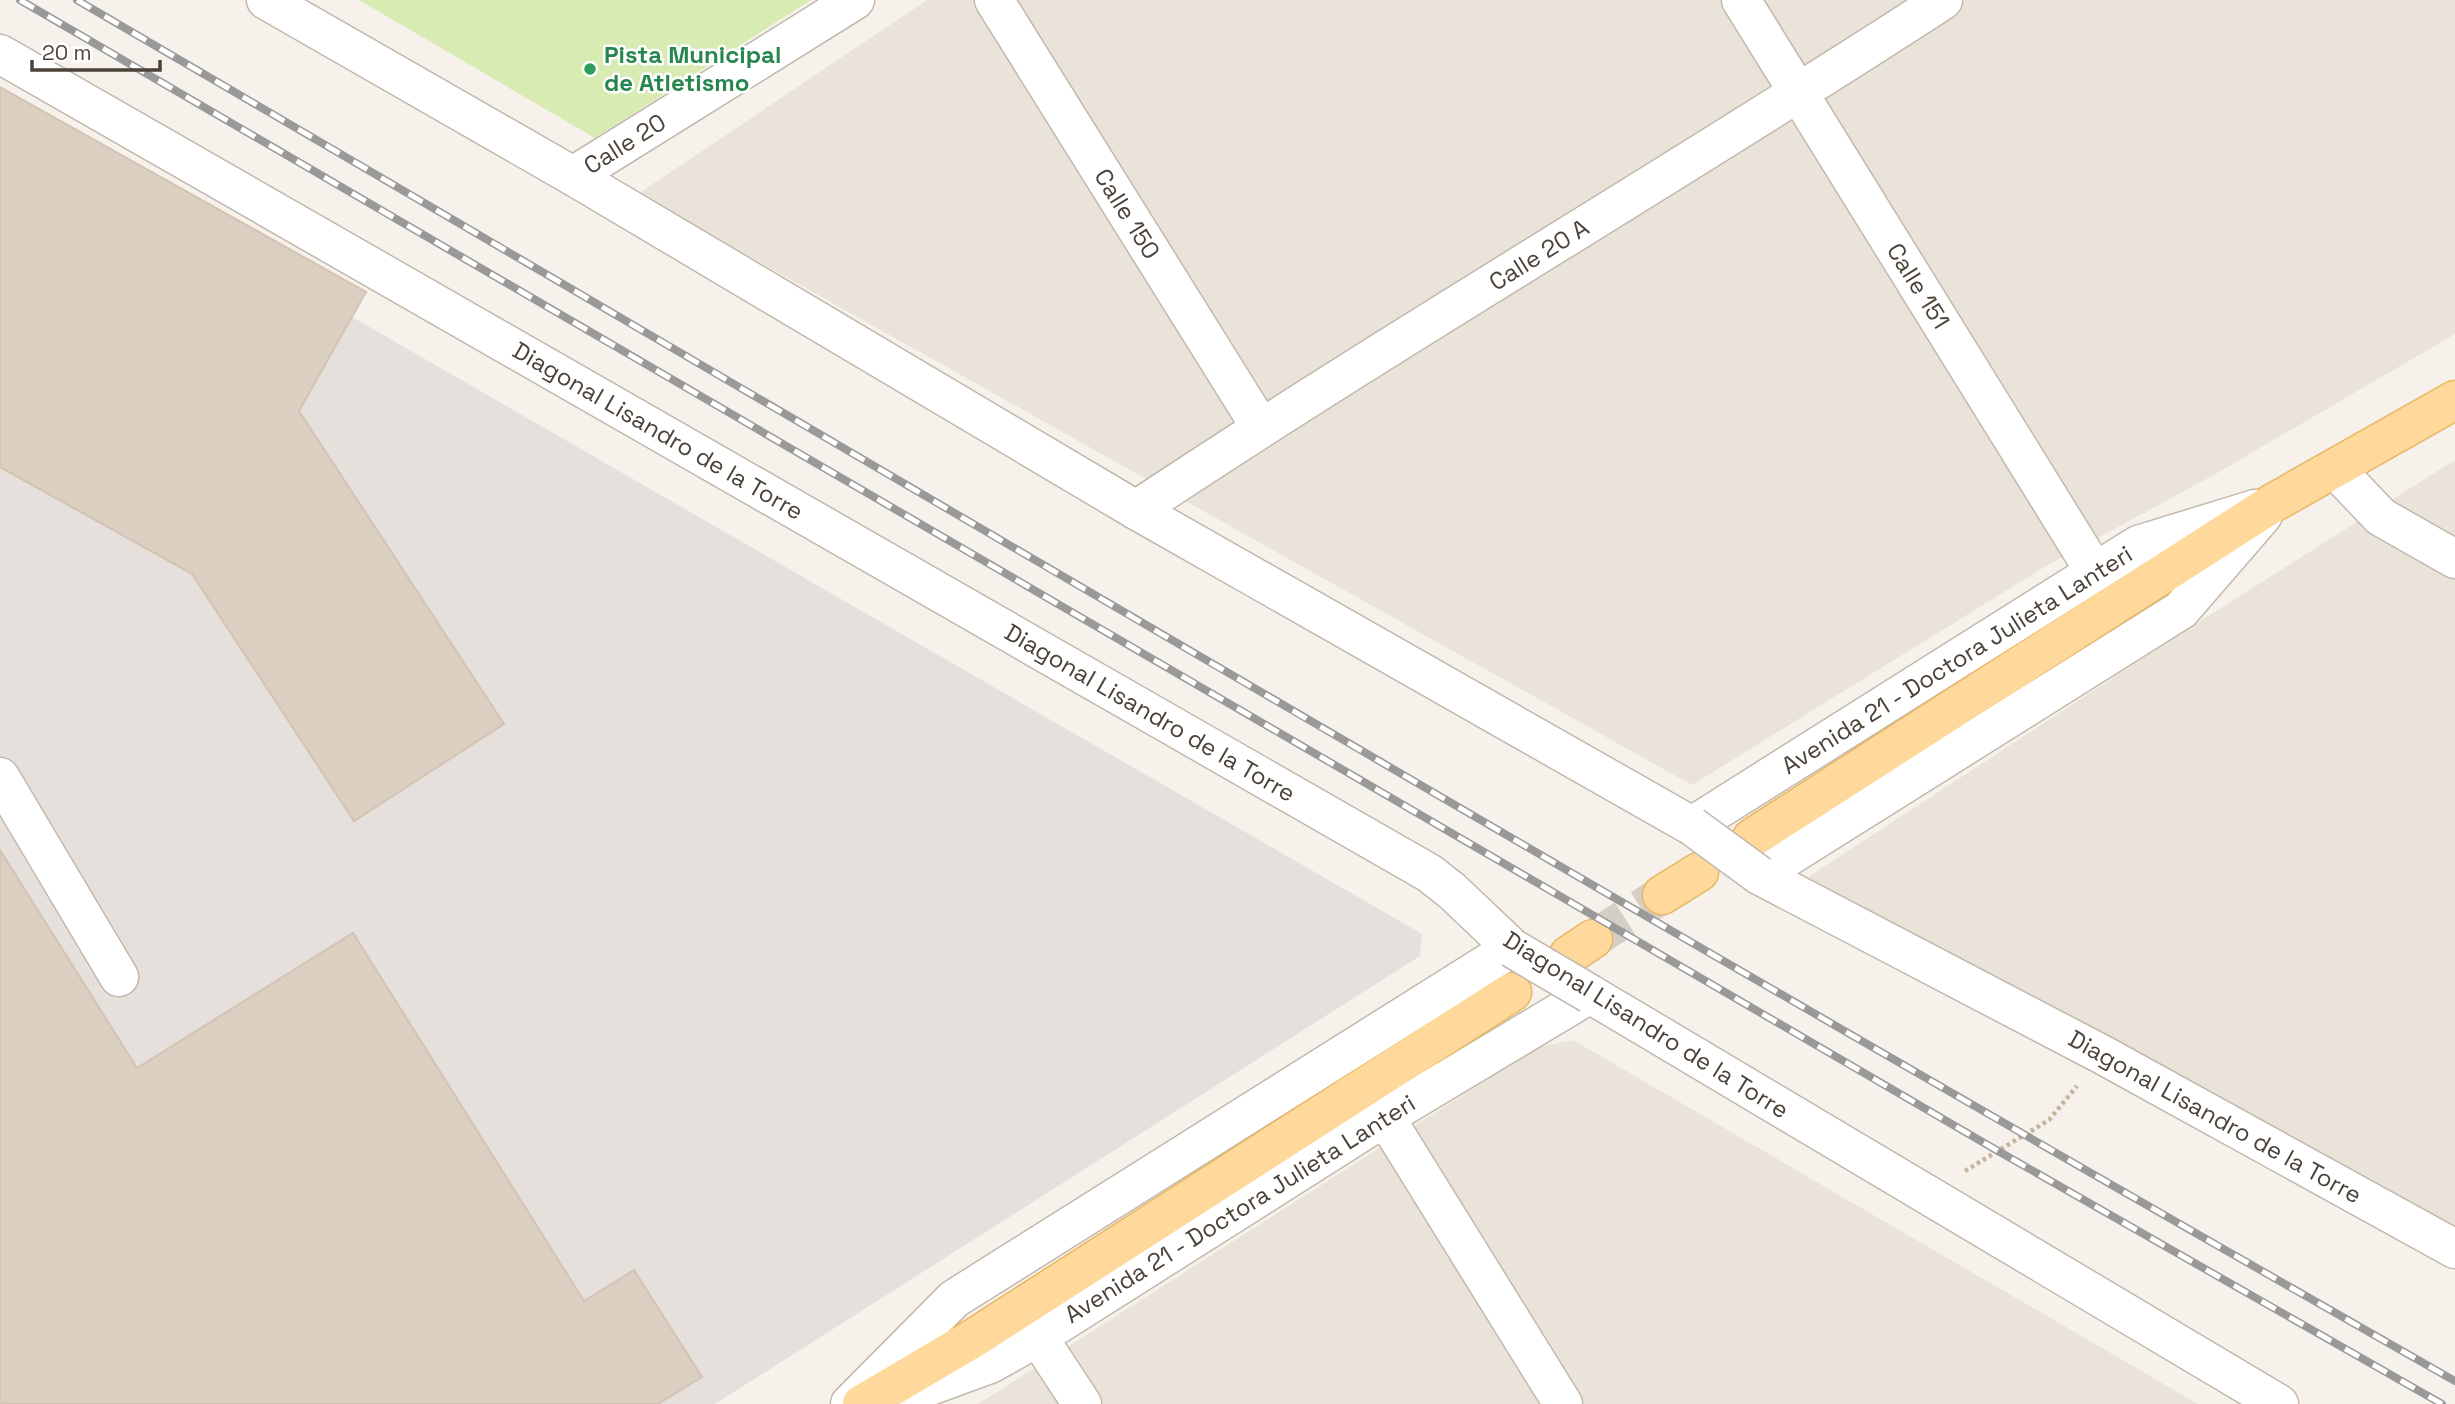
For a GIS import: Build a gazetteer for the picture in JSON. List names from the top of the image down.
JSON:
{
  "streets": {
    "main road": ["Avenida 21 - Doctora Julieta Lanteri"],
    "street": [
      "Calle 20",
      "Calle 150",
      "Calle 20 A",
      "Calle 151",
      "Diagonal Lisandro de la Torre"
    ]
  },
  "crossings": [
    ["Calle 20", "Diagonal Lisandro de la Torre"],
    ["Calle 150", "Calle 20 A"],
    ["Calle 20 A", "Calle 151"],
    ["Calle 20 A", "Diagonal Lisandro de la Torre"],
    ["Calle 151", "Avenida 21 - Doctora Julieta Lanteri"],
    ["Diagonal Lisandro de la Torre", "Avenida 21 - Doctora Julieta Lanteri"]
  ],
  "places": ["Pista Municipal de Atletismo"],
  "scale_bar": "20 m"
}
